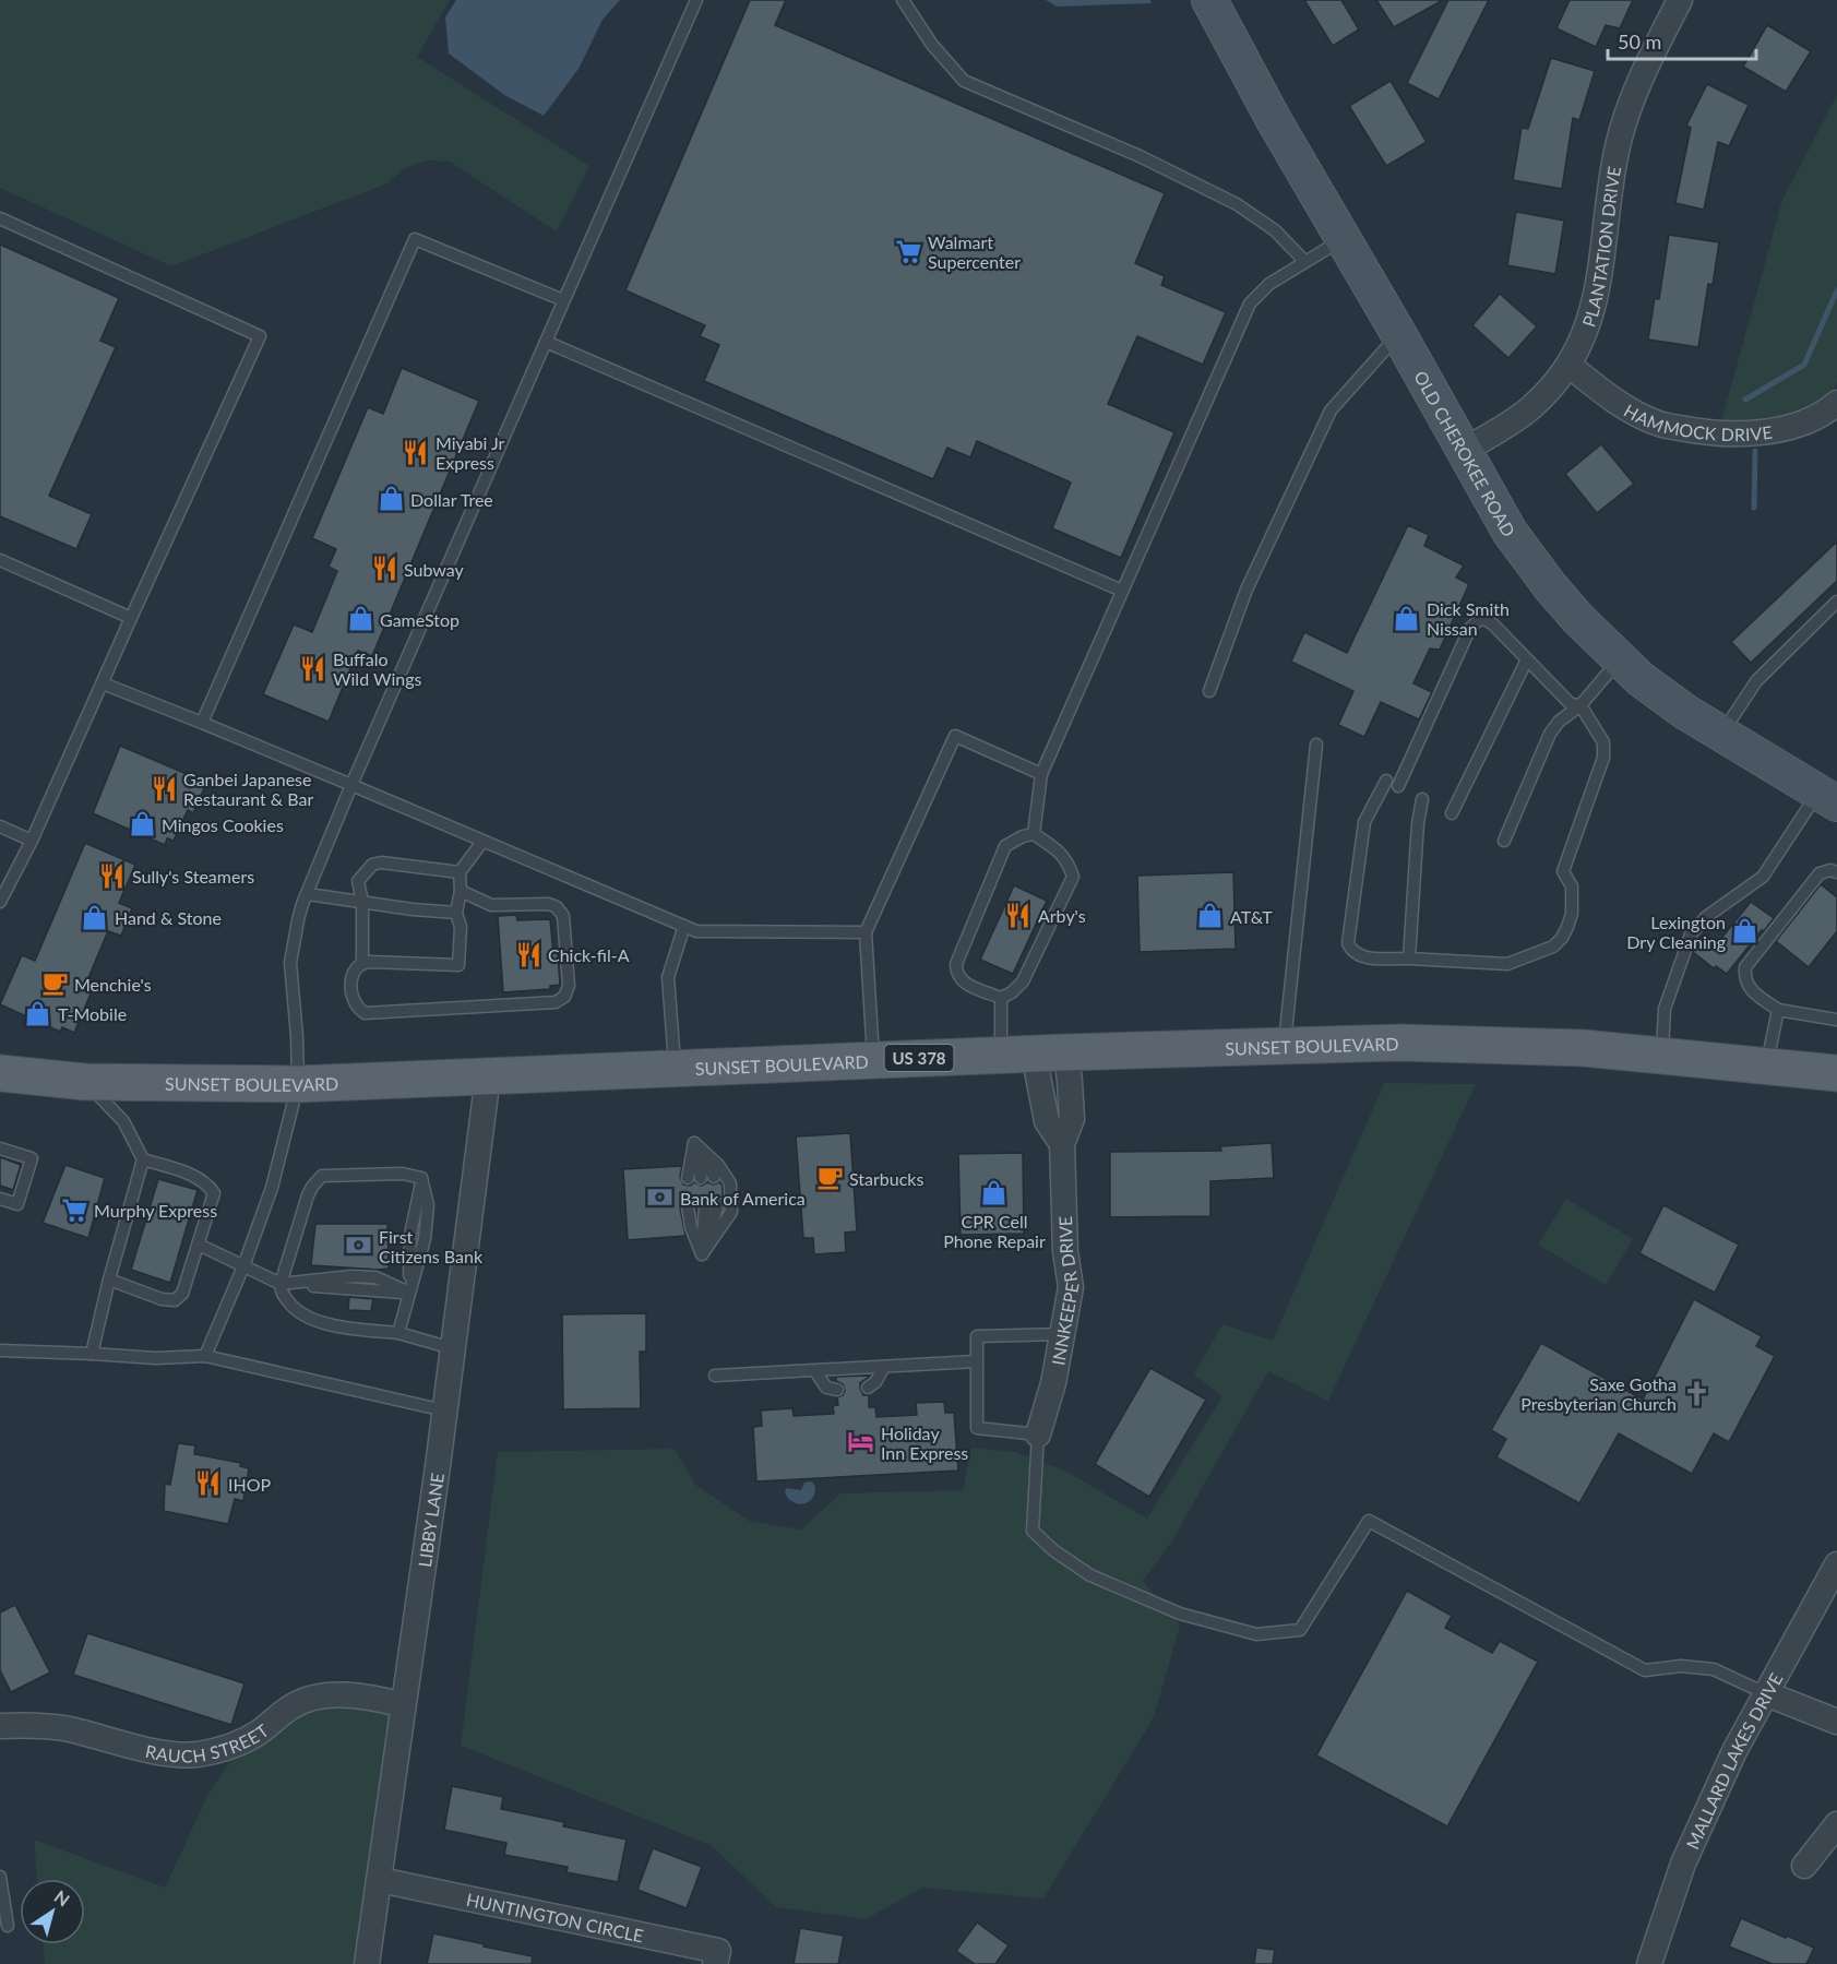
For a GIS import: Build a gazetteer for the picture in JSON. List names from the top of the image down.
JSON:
{
  "streets": {
    "main road": ["SUNSET BOULEVARD", "US 378"],
    "street": [
      "PLANTATION DRIVE",
      "HAMMOCK DRIVE",
      "OLD CHEROKEE ROAD",
      "INNKEEPER DRIVE",
      "LIBBY LANE",
      "RAUCH STREET",
      "MALLARD LAKES DRIVE",
      "HUNTINGTON CIRCLE"
    ]
  },
  "crossings": [
    ["PLANTATION DRIVE", "HAMMOCK DRIVE"],
    ["PLANTATION DRIVE", "OLD CHEROKEE ROAD"],
    ["SUNSET BOULEVARD", "INNKEEPER DRIVE"],
    ["SUNSET BOULEVARD", "LIBBY LANE"],
    ["LIBBY LANE", "RAUCH STREET"],
    ["LIBBY LANE", "HUNTINGTON CIRCLE"]
  ],
  "places": {
    "supermarket": ["Walmart Supercenter", "Murphy Express"],
    "restaurant": [
      "Miyabi Jr Express",
      "Subway",
      "Buffalo Wild Wings",
      "Ganbei Japanese Restaurant & Bar",
      "Sully's Steamers",
      "Arby's",
      "Chick-fil-A",
      "IHOP"
    ],
    "shop": [
      "Dollar Tree",
      "Dick Smith Nissan",
      "GameStop",
      "Mingos Cookies",
      "AT&T",
      "Hand & Stone",
      "Lexington Dry Cleaning",
      "T-Mobile",
      "CPR Cell Phone Repair"
    ],
    "cafe": ["Menchie's", "Starbucks"],
    "bank": ["Bank of America", "First Citizens Bank"],
    "church": ["Saxe Gotha Presbyterian Church"],
    "hotel": ["Holiday Inn Express"]
  },
  "scale_bar": "50 m",
  "north": "top right"
}
